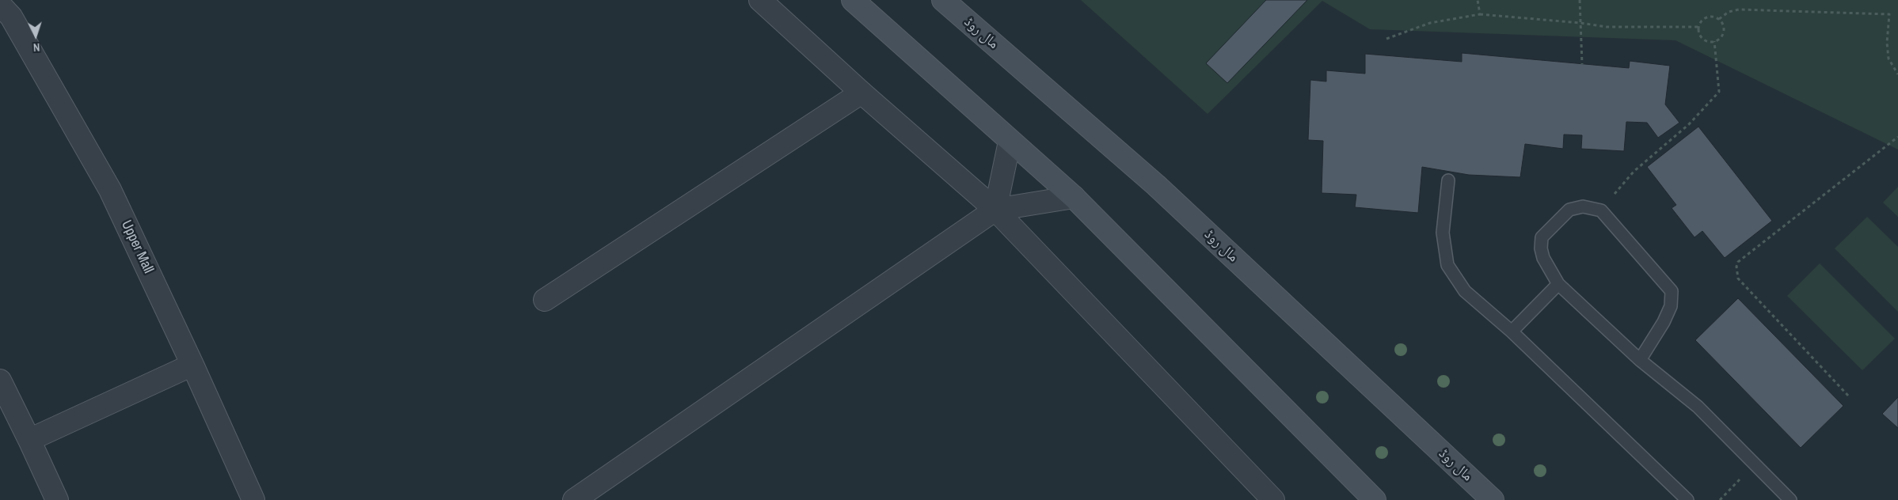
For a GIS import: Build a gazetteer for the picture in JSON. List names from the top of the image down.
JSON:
{
  "streets": {
    "main road": ["مال روڈ"],
    "street": ["Upper Mall"]
  },
  "north": "bottom"
}
